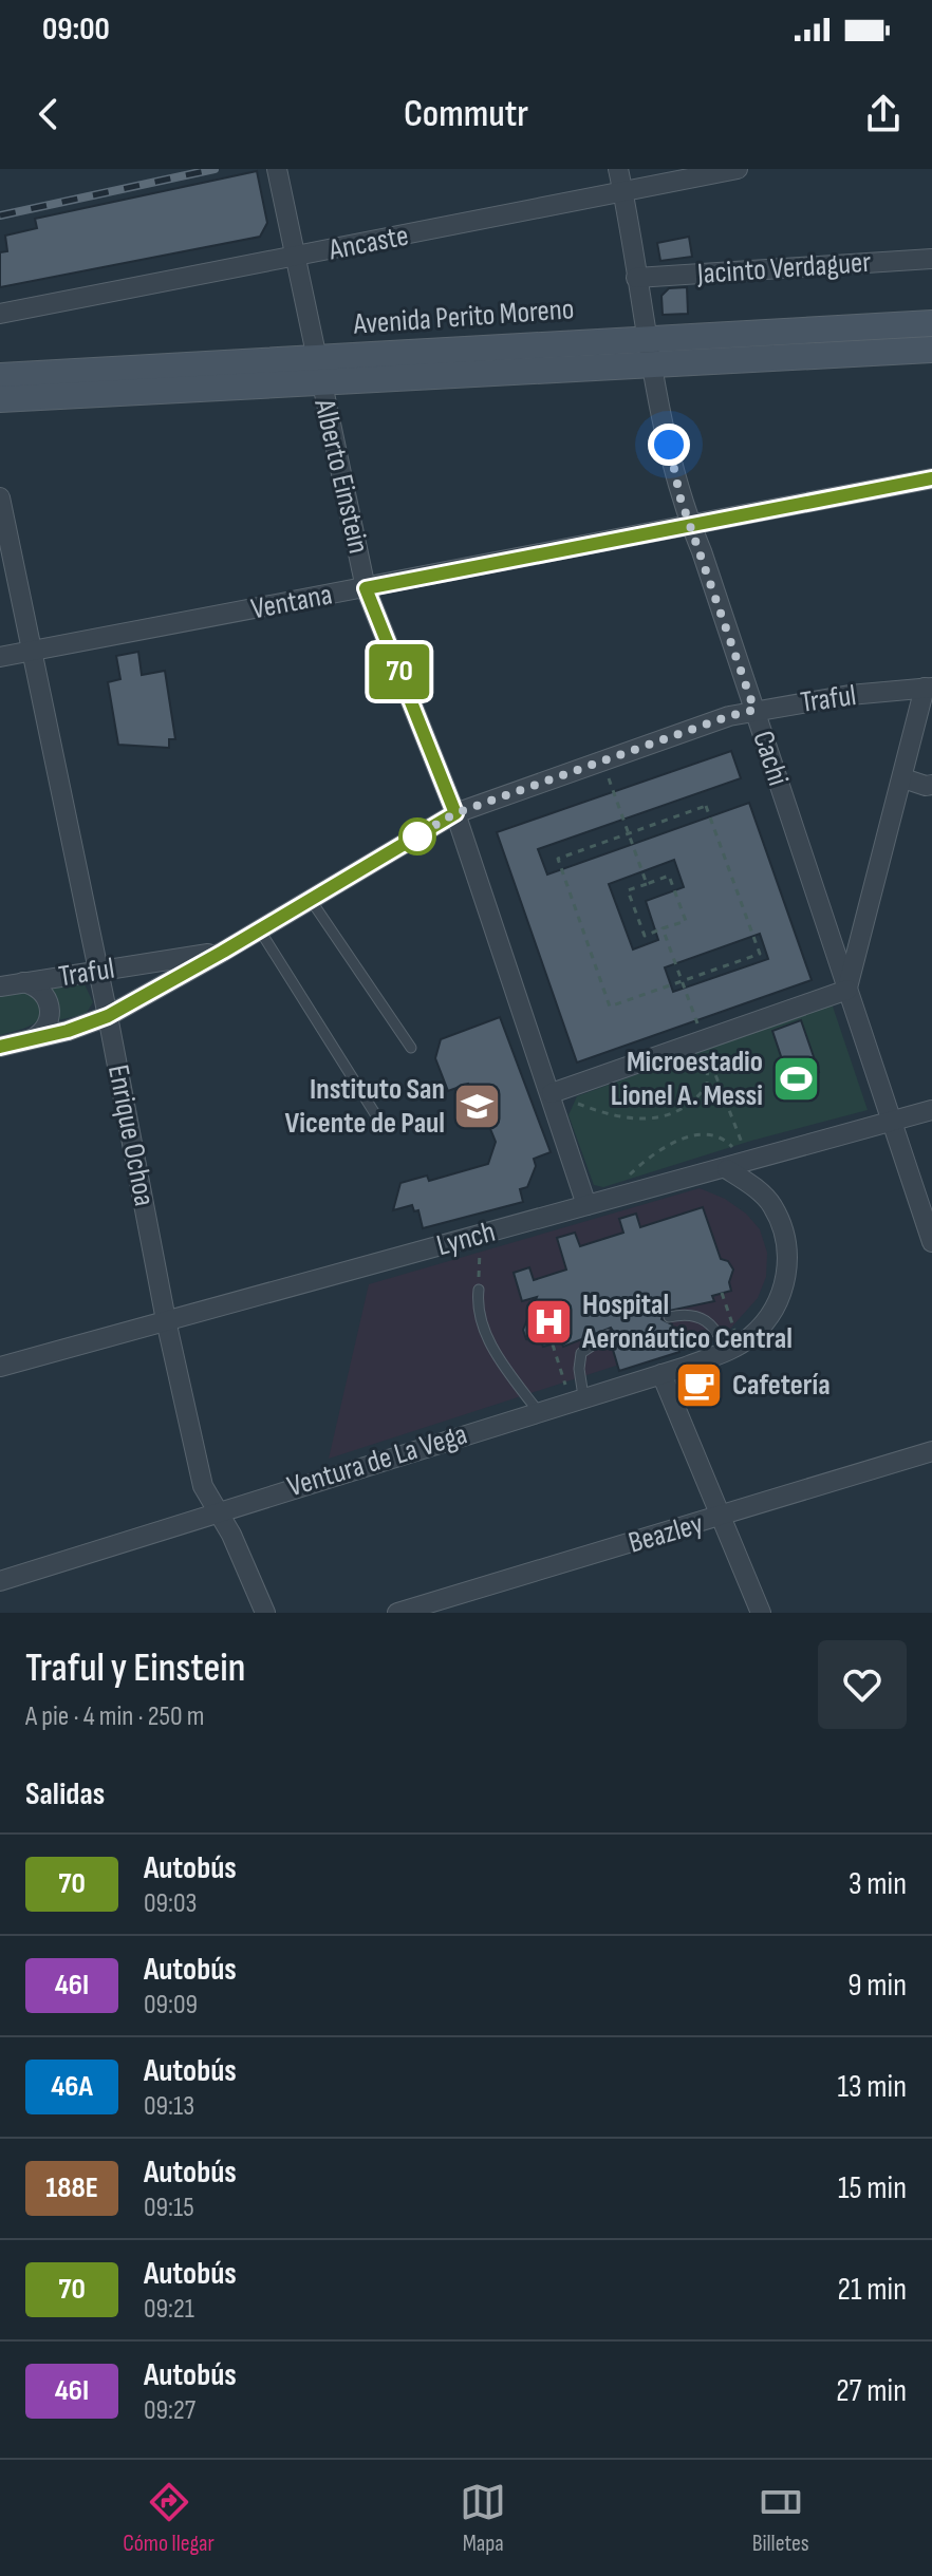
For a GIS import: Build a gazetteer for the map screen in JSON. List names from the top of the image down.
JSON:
{
  "streets": {
    "main road": ["Avenida Perito Moreno"],
    "street": [
      "Ancaste",
      "Jacinto Verdaguer",
      "Alberto Einstein",
      "Ventana",
      "Traful",
      "Cachi",
      "Enrique Ochoa",
      "Lynch",
      "Ventura de La Vega",
      "Beazley"
    ]
  },
  "crossings": [
    ["Ancaste", "Alberto Einstein"],
    ["Ancaste", "Cachi"],
    ["Jacinto Verdaguer", "Cachi"],
    ["Avenida Perito Moreno", "Alberto Einstein"],
    ["Avenida Perito Moreno", "Cachi"],
    ["Alberto Einstein", "Ventana"],
    ["Alberto Einstein", "Traful"],
    ["Alberto Einstein", "Lynch"],
    ["Ventana", "Cachi"],
    ["Ventana", "Enrique Ochoa"],
    ["Traful", "Cachi"],
    ["Traful", "Enrique Ochoa"],
    ["Cachi", "Lynch"],
    ["Enrique Ochoa", "Lynch"],
    ["Enrique Ochoa", "Ventura de La Vega"]
  ],
  "places": {
    "sports": ["Microestadio Lionel A. Messi"],
    "school or university": ["Instituto San Vicente de Paul"],
    "hospital": ["Hospital Aeronáutico Central"],
    "cafe": ["Cafetería"]
  },
  "lines": ["bus line 70"],
  "page": {
    "status": "09:00",
    "header": "Commutr",
    "on_map": "70",
    "heading": [
      ["Traful y Einstein", "A pie · 4 min · 250 m"],
      "Salidas"
    ],
    "list": [
      {
        "mark": "70",
        "name": "Autobús",
        "note": "09:03",
        "value": "3 min"
      },
      {
        "mark": "46I",
        "name": "Autobús",
        "note": "09:09",
        "value": "9 min"
      },
      {
        "mark": "46A",
        "name": "Autobús",
        "note": "09:13",
        "value": "13 min"
      },
      {
        "mark": "188E",
        "name": "Autobús",
        "note": "09:15",
        "value": "15 min"
      },
      {
        "mark": "70",
        "name": "Autobús",
        "note": "09:21",
        "value": "21 min"
      },
      {
        "mark": "46I",
        "name": "Autobús",
        "note": "09:27",
        "value": "27 min"
      }
    ],
    "tabs": ["Cómo llegar", "Mapa", "Billetes"]
  }
}
